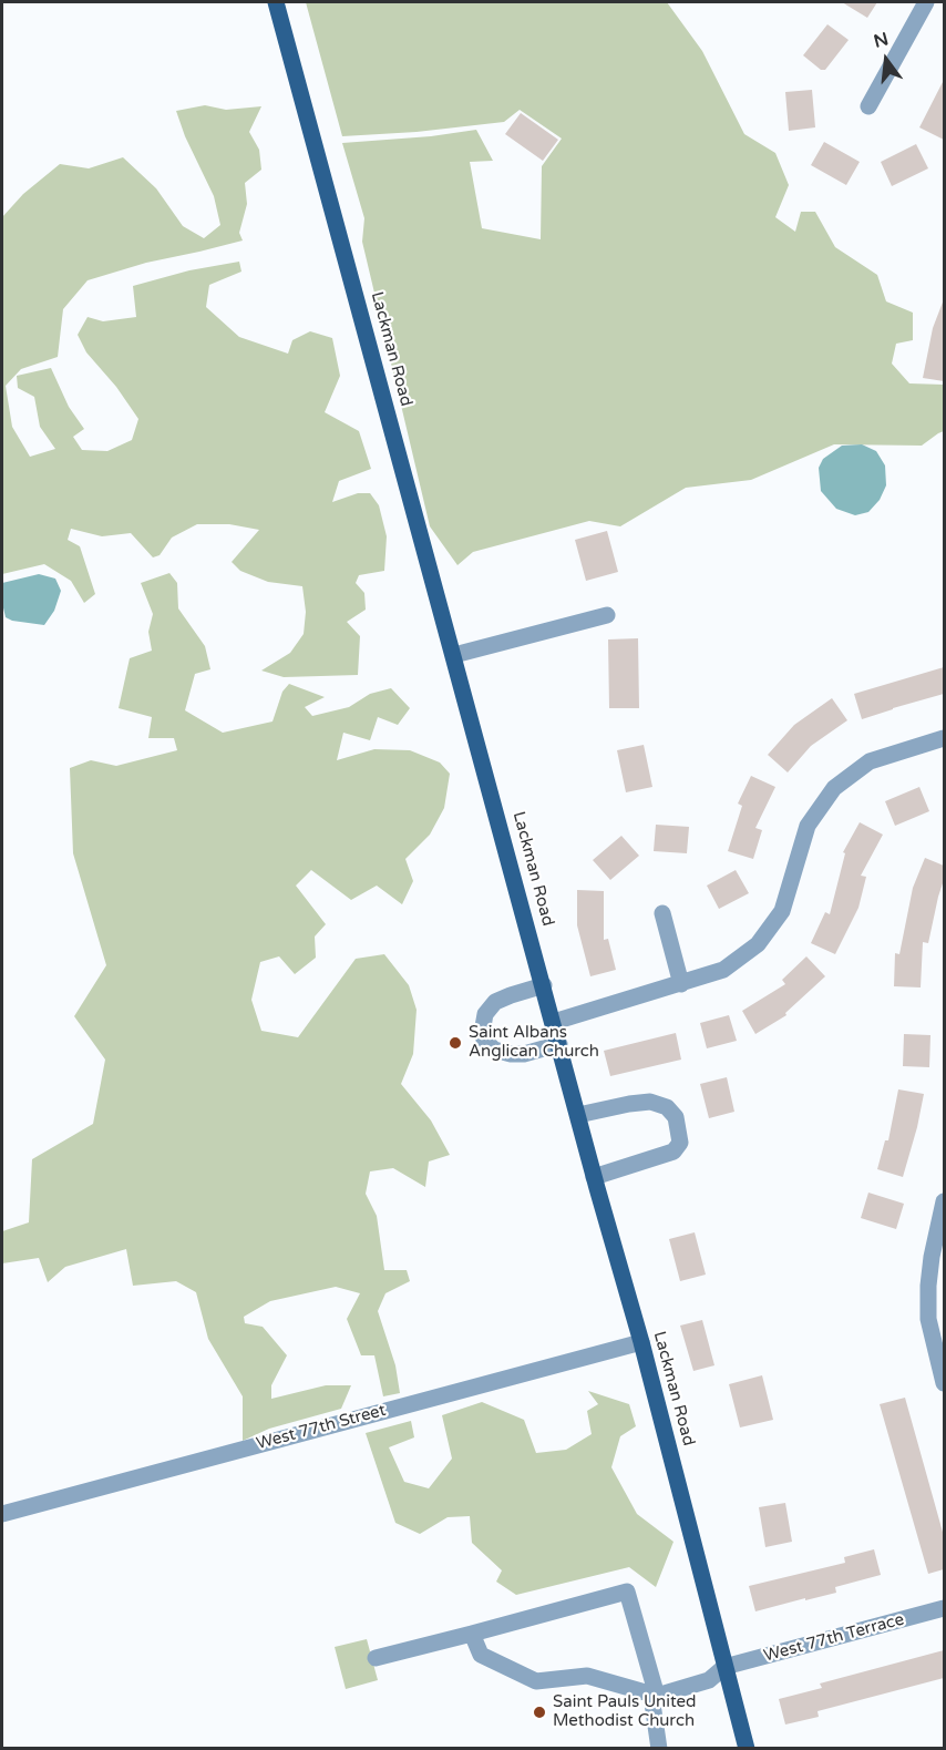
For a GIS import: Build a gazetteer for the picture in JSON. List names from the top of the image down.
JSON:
{
  "streets": {
    "main road": ["Lackman Road"],
    "street": ["West 77th Street", "West 77th Terrace"]
  },
  "crossings": [
    ["Lackman Road", "West 77th Street"],
    ["Lackman Road", "West 77th Terrace"]
  ],
  "places": ["Saint Albans Anglican Church", "Saint Pauls United Methodist Church"],
  "north": "top"
}
